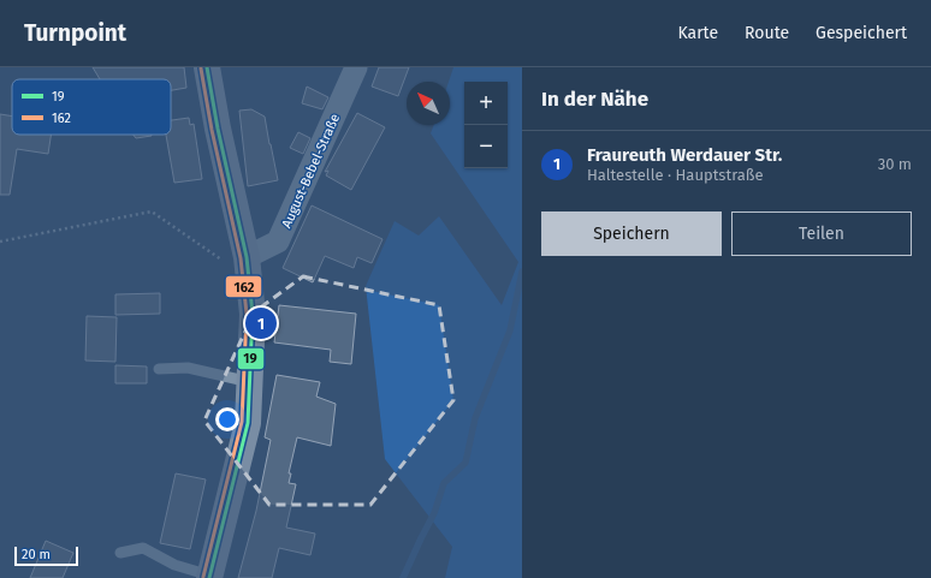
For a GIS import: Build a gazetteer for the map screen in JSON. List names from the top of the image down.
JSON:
{
  "streets": {
    "street": ["August-Bebel-Straße"]
  },
  "lines": ["transit line 19", "transit line 162"],
  "legend": ["19", "162"],
  "scale_bar": "20 m",
  "north": "top left",
  "page": {
    "header": "Turnpoint",
    "nav": ["Karte", "Route", "Gespeichert"],
    "heading": "In der Nähe",
    "map_buttons": ["+", "−"],
    "list": [
      {
        "mark": "1",
        "name": "Fraureuth Werdauer Str.",
        "note": "Haltestelle · Hauptstraße",
        "value": "30 m"
      }
    ],
    "buttons": ["Speichern", "Teilen"],
    "pins": "1",
    "scale": "20 m"
  }
}
